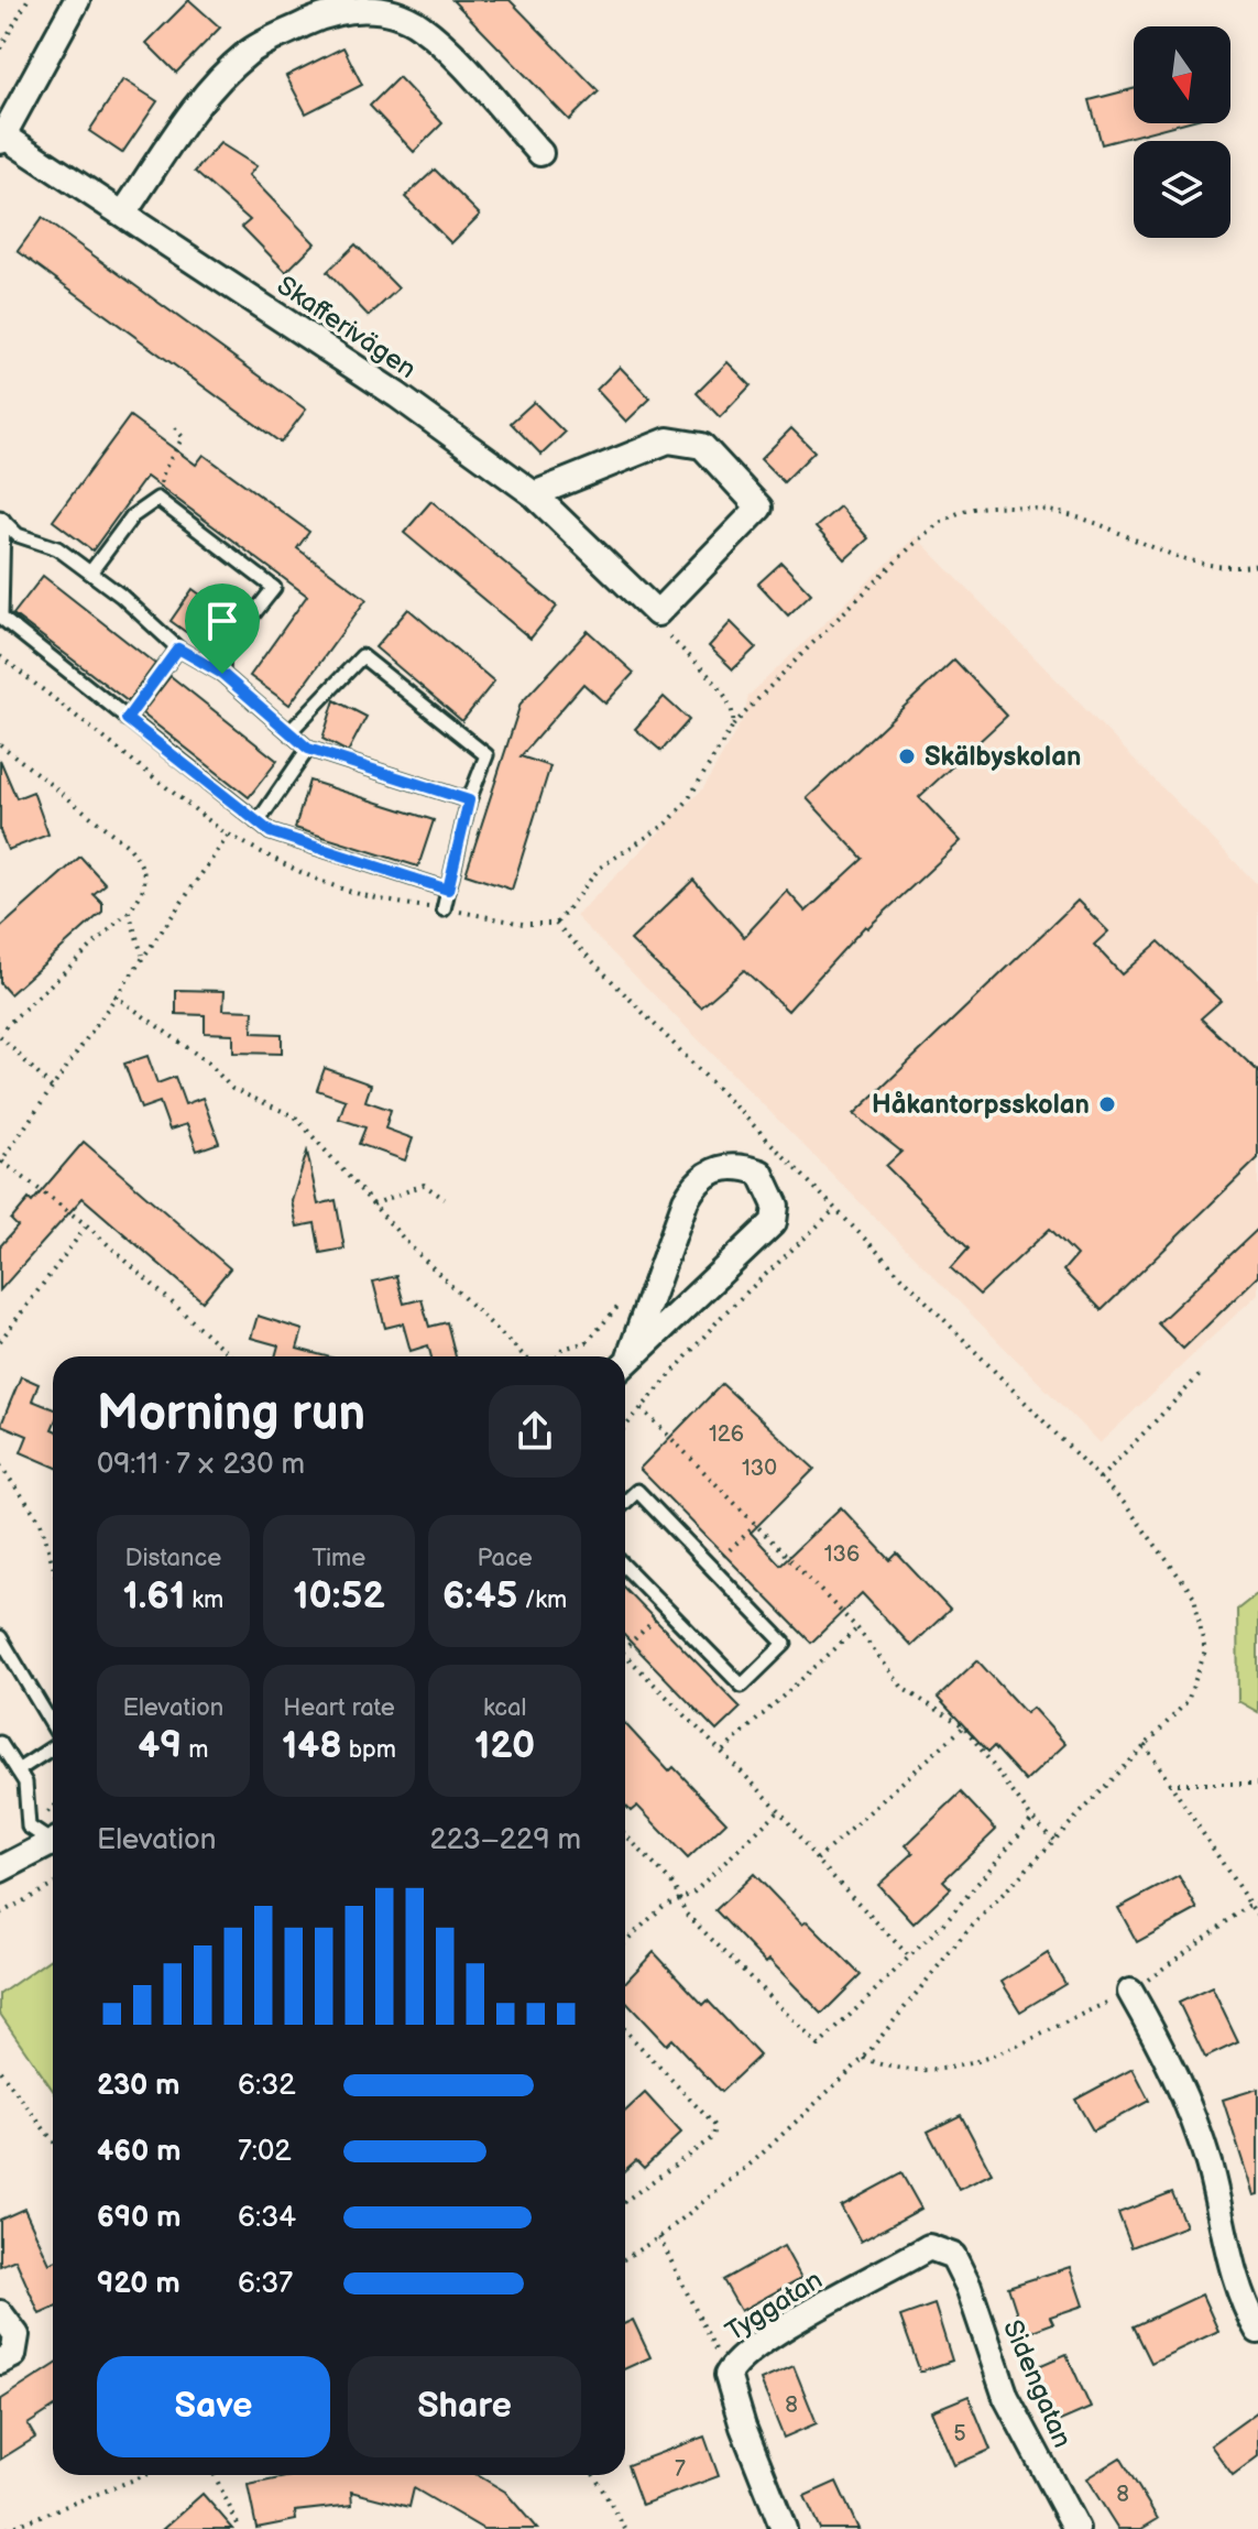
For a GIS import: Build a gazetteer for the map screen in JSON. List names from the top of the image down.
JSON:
{
  "streets": {
    "street": ["Skafferivägen", "Tyggatan", "Sidengatan"]
  },
  "crossings": [
    ["Tyggatan", "Sidengatan"]
  ],
  "places": ["Skälbyskolan", "Håkantorpsskolan"],
  "house_numbers": [
    "126",
    "130",
    "136",
    "8",
    "5",
    "7",
    "8"
  ],
  "north": "bottom",
  "page": {
    "heading": ["Morning run", "09:11 · 7 × 230 m"],
    "stats": [
      ["Distance", "1.61 km"],
      ["Time", "10:52"],
      ["Pace", "6:45 /km"],
      ["Elevation", "49 m"],
      ["Heart rate", "148 bpm"],
      ["kcal", "120"]
    ],
    "chart": ["Elevation", "223–229 m"],
    "list": [
      {
        "name": "230 m",
        "note": "6:32"
      },
      {
        "name": "460 m",
        "note": "7:02"
      },
      {
        "name": "690 m",
        "note": "6:34"
      },
      {
        "name": "920 m",
        "note": "6:37"
      }
    ],
    "buttons": ["Save", "Share"]
  }
}
